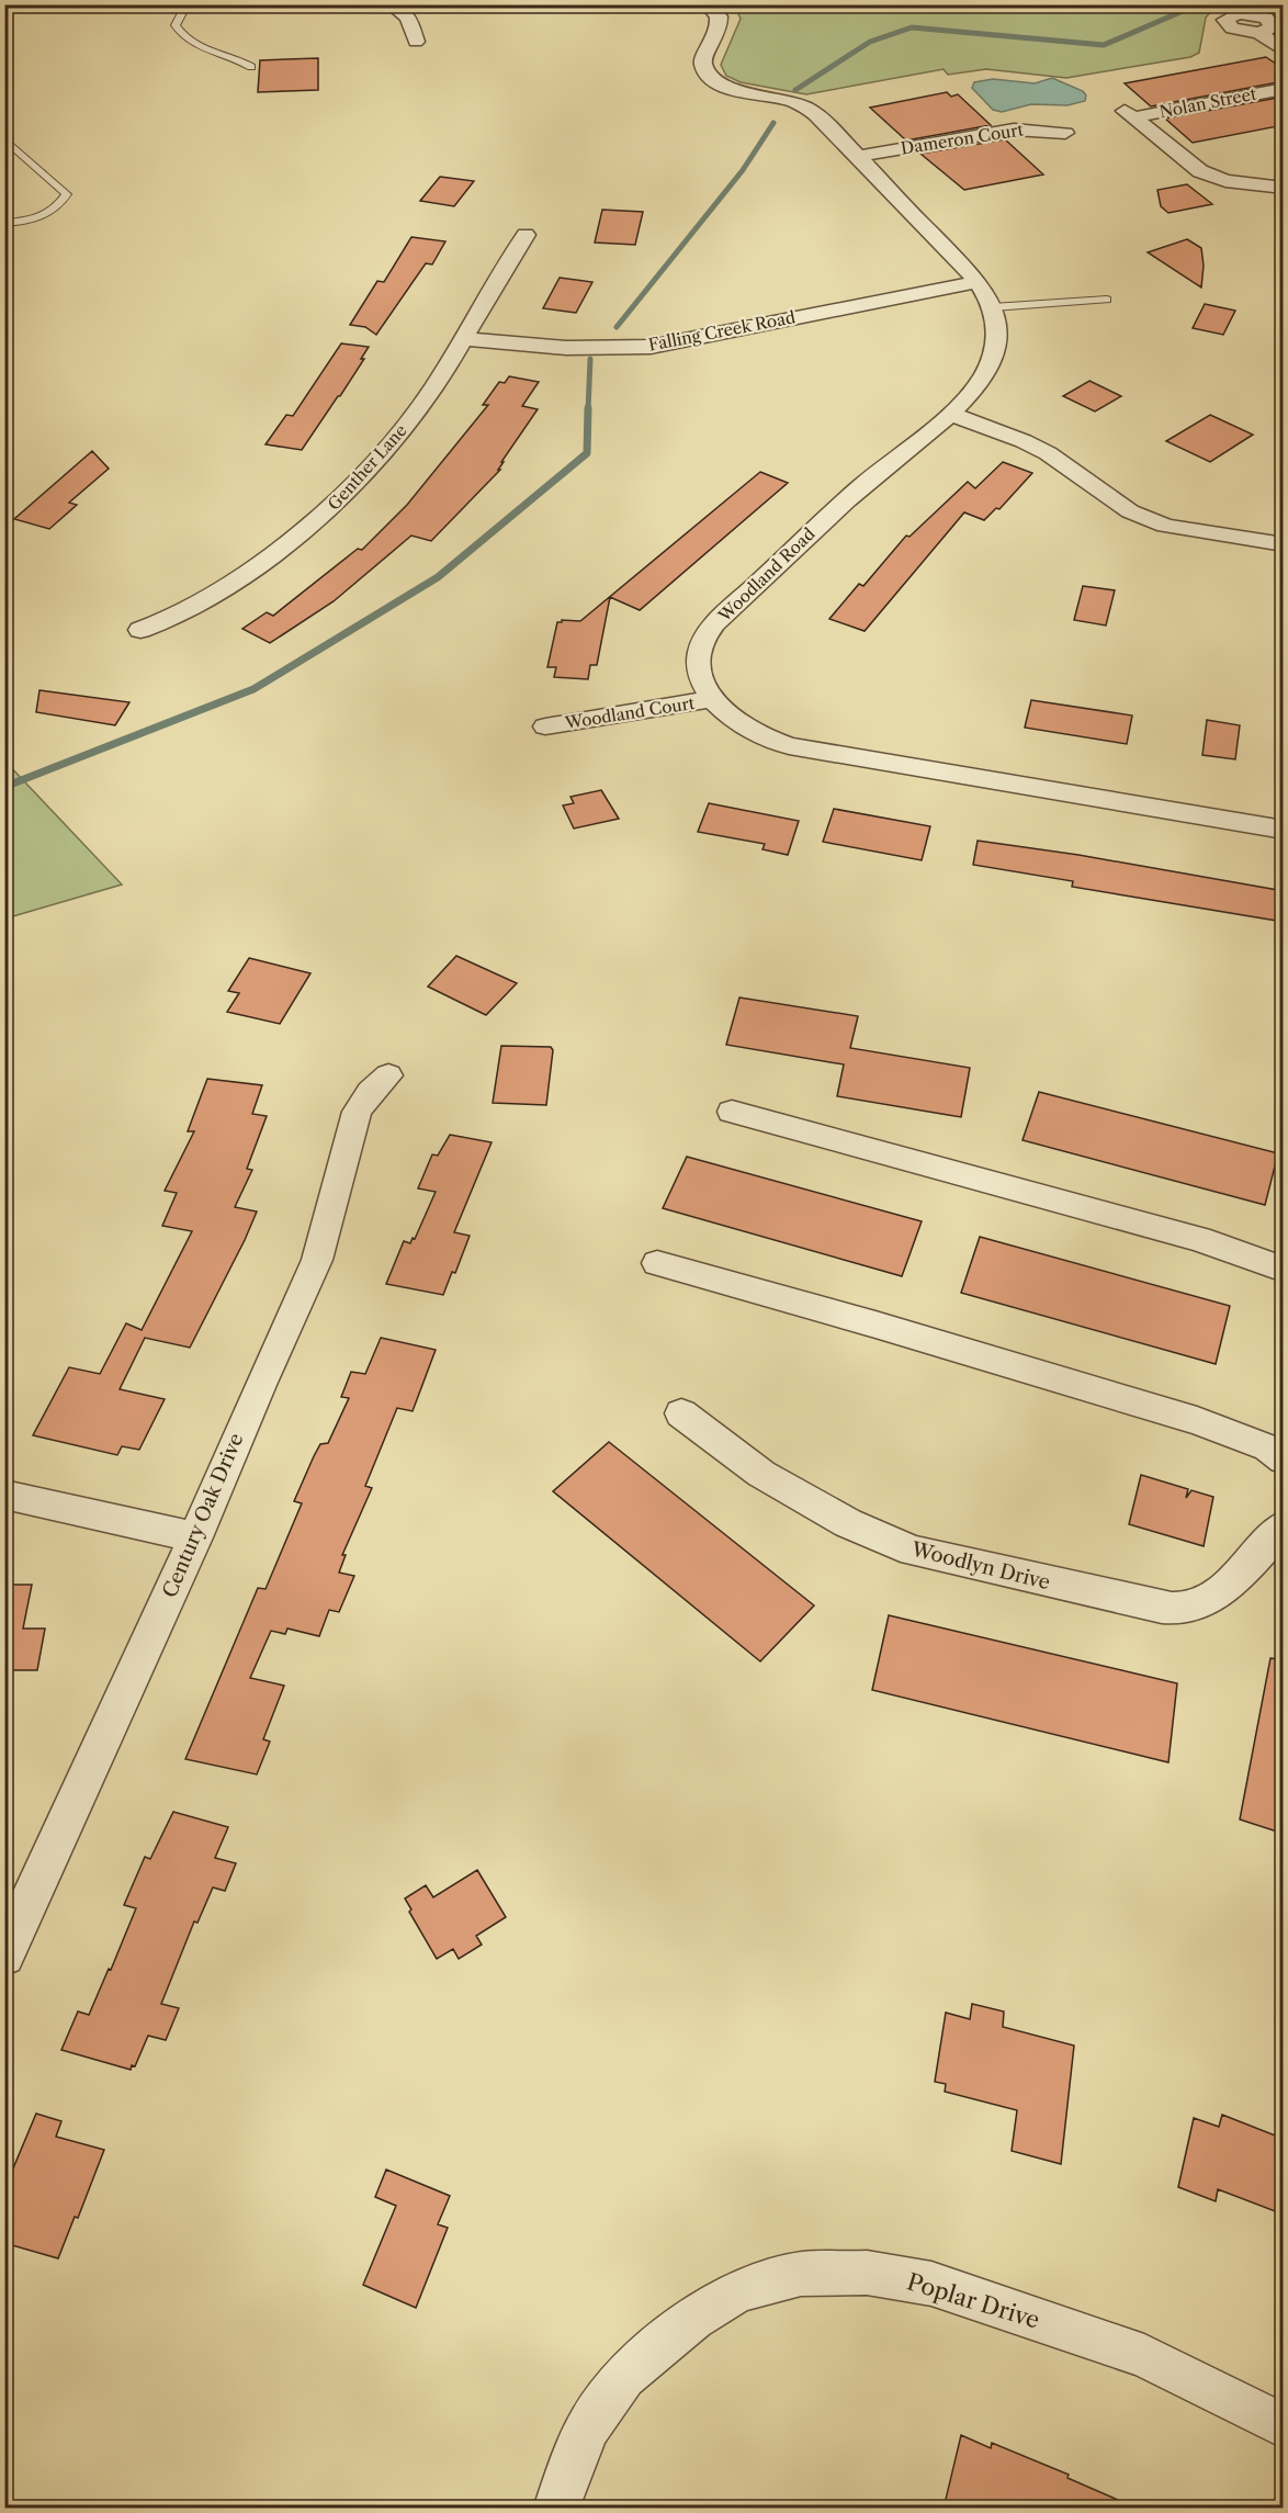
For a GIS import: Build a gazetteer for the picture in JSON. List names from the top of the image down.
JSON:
{
  "streets": {
    "street": [
      "Nolan Street",
      "Dameron Court",
      "Falling Creek Road",
      "Genther Lane",
      "Woodland Road",
      "Woodland Court",
      "Century Oak Drive",
      "Woodlyn Drive",
      "Poplar Drive"
    ]
  },
  "crossings": [
    ["Dameron Court", "Woodland Road"],
    ["Falling Creek Road", "Genther Lane"],
    ["Falling Creek Road", "Woodland Road"],
    ["Woodland Road", "Woodland Court"]
  ]
}
